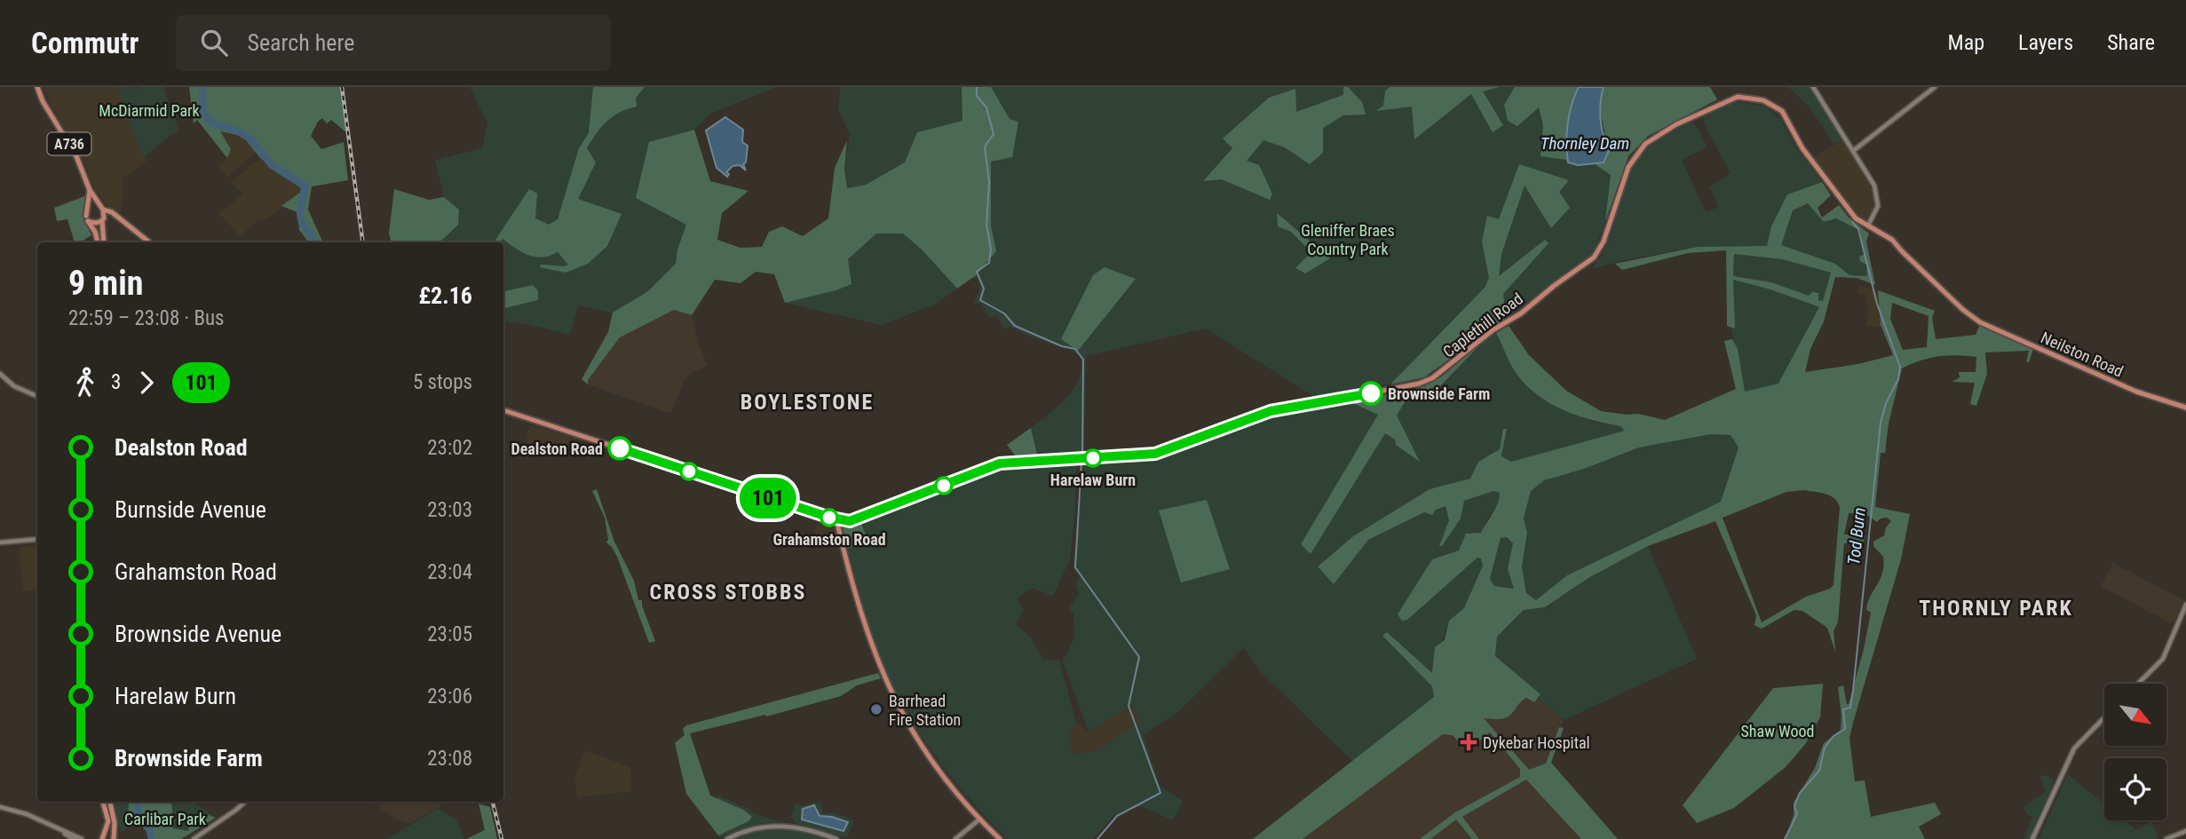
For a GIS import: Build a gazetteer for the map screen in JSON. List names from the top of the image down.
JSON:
{
  "streets": {
    "main road": ["A736", "Caplethill Road", "Neilston Road"]
  },
  "crossings": [
    ["Caplethill Road", "Neilston Road"]
  ],
  "districts": ["BOYLESTONE", "CROSS STOBBS", "THORNLY PARK"],
  "water": ["Thornley Dam", "Tod Burn"],
  "parks": [
    "McDiarmid Park",
    "Gleniffer Braes Country Park",
    "Shaw Wood",
    "Carlibar Park"
  ],
  "places": {
    "other": [
      "Brownside Farm",
      "Dealston Road",
      "Harelaw Burn",
      "Grahamston Road",
      "Barrhead Fire Station"
    ],
    "health": ["Dykebar Hospital"]
  },
  "lines": ["bus line 101"],
  "north": "bottom right",
  "page": {
    "header": "Commutr",
    "search": "Search here",
    "nav": ["Map", "Layers", "Share"],
    "on_map": "101",
    "heading": ["9 min", "22:59 – 23:08 · Bus", "£2.16"],
    "legs": ["3", "101", "5 stops"],
    "list": [
      {
        "name": "Dealston Road",
        "value": "23:02"
      },
      {
        "name": "Burnside Avenue",
        "value": "23:03"
      },
      {
        "name": "Grahamston Road",
        "value": "23:04"
      },
      {
        "name": "Brownside Avenue",
        "value": "23:05"
      },
      {
        "name": "Harelaw Burn",
        "value": "23:06"
      },
      {
        "name": "Brownside Farm",
        "value": "23:08"
      }
    ]
  }
}
